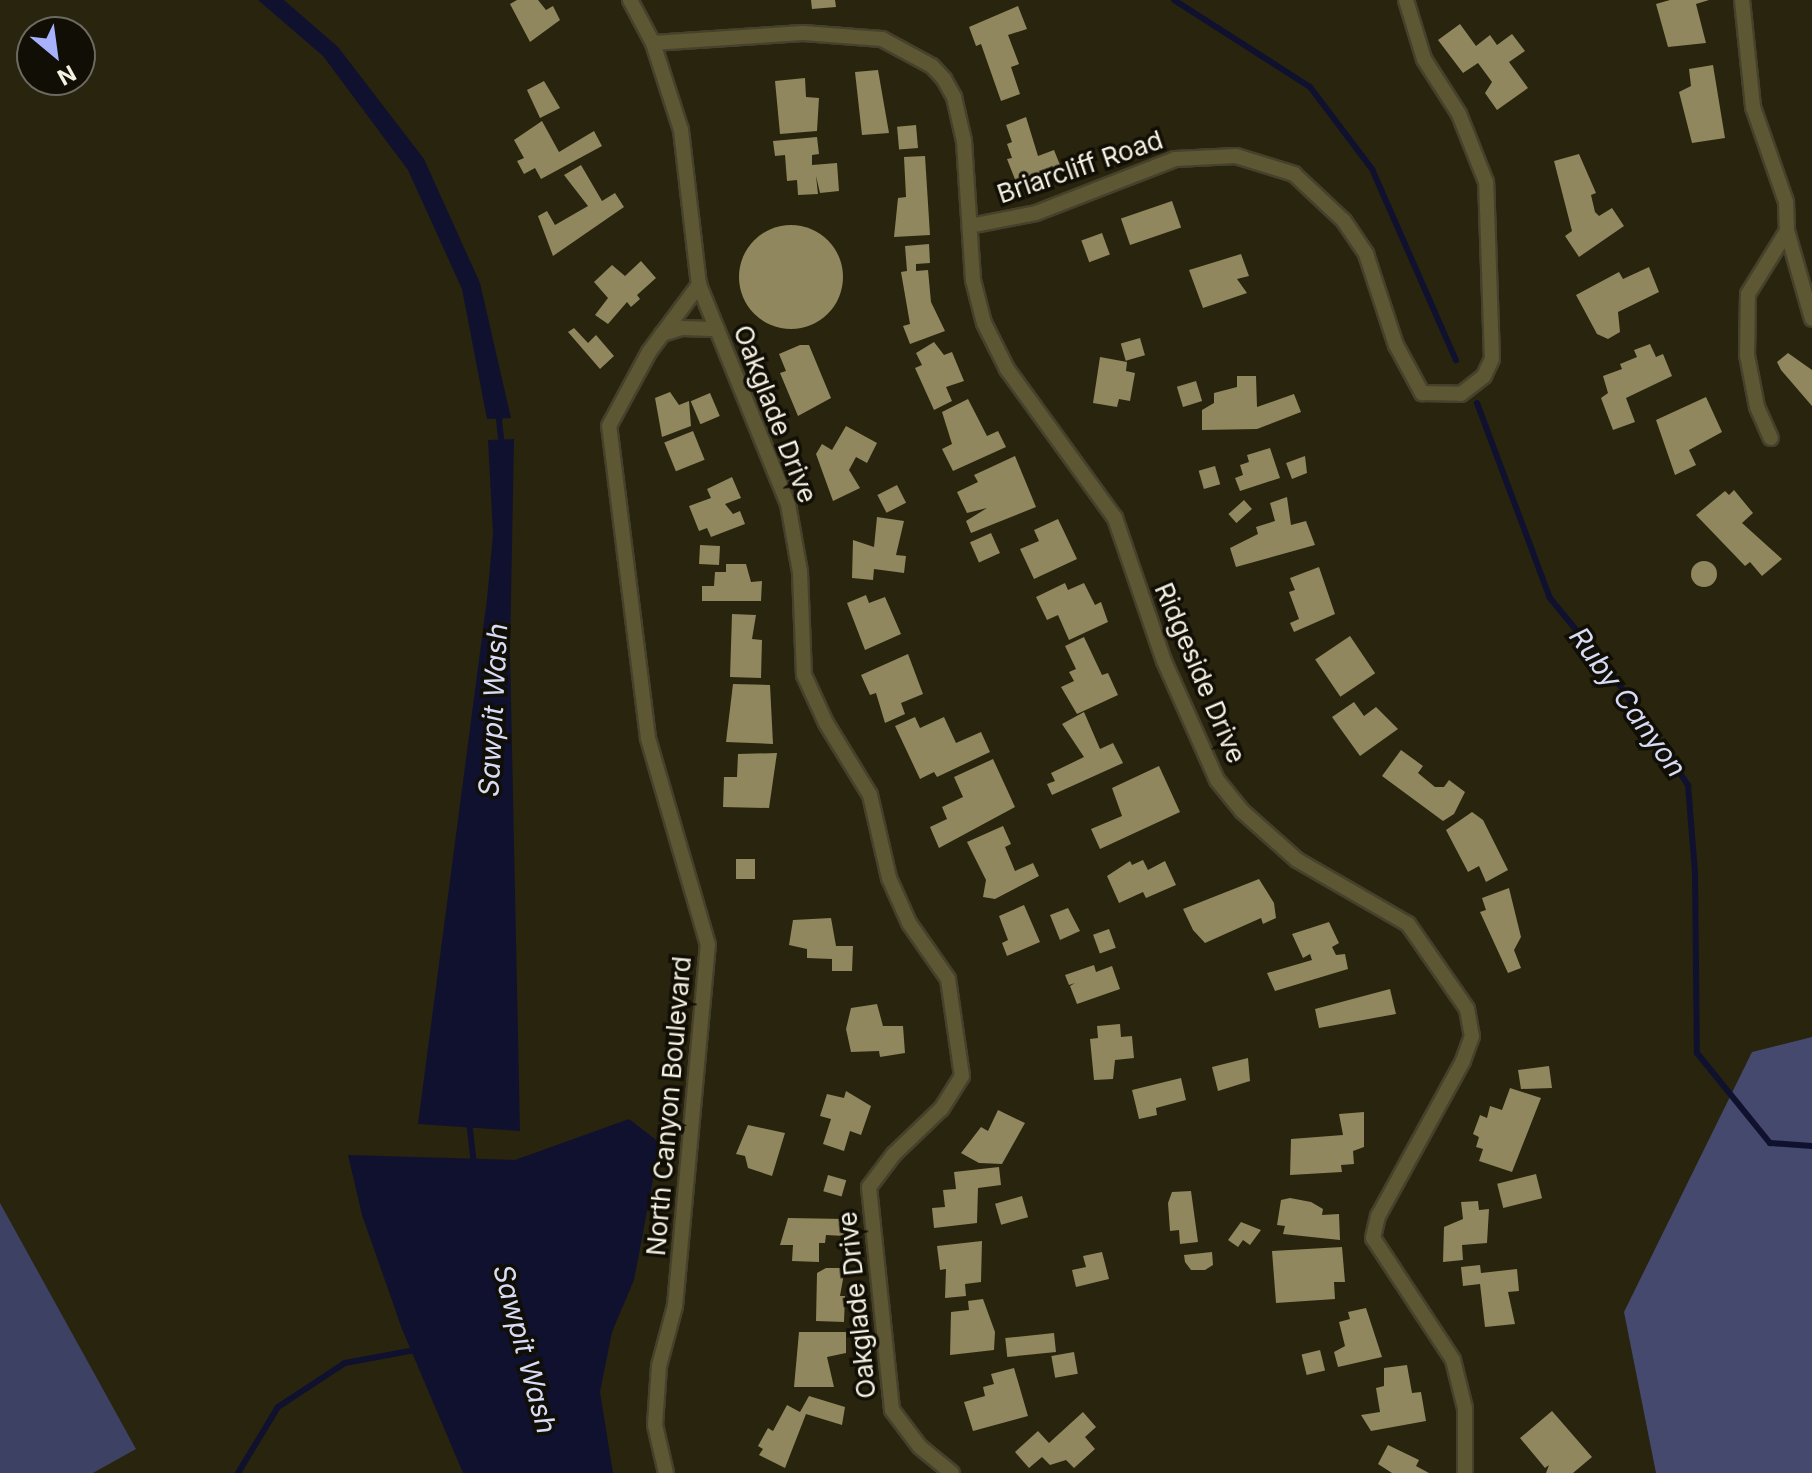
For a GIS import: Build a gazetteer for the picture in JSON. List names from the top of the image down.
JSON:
{
  "streets": {
    "street": [
      "Briarcliff Road",
      "Oakglade Drive",
      "Ridgeside Drive",
      "North Canyon Boulevard"
    ]
  },
  "crossings": [
    ["Briarcliff Road", "Ridgeside Drive"],
    ["Oakglade Drive", "North Canyon Boulevard"]
  ],
  "water": ["Ruby Canyon", "Sawpit Wash"],
  "north": "bottom right"
}
